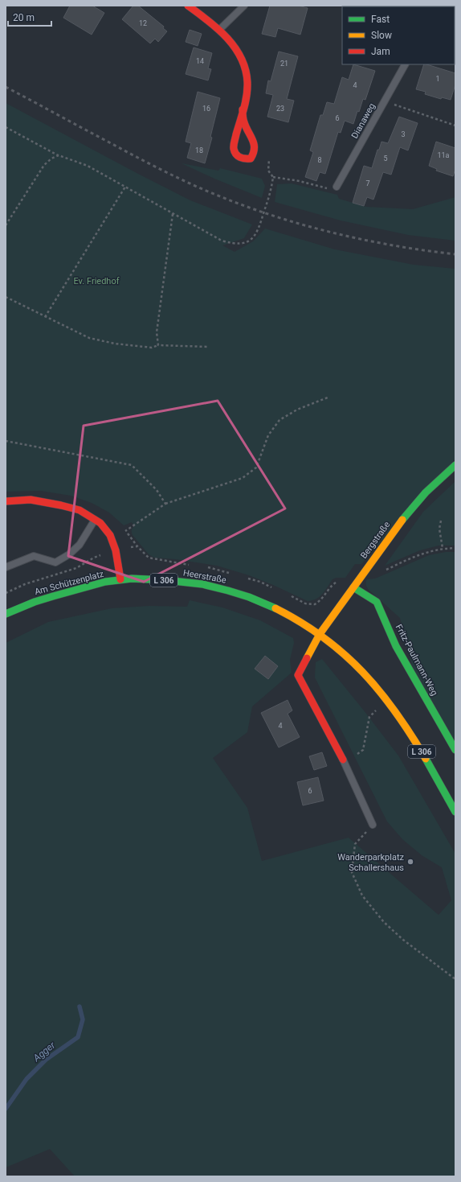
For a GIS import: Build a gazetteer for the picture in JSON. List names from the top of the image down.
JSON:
{
  "streets": {
    "street": [
      "Bergstraße",
      "Heerstraße",
      "L 306",
      "Am Schützenplatz",
      "Fritz-Paulmann-Weg"
    ],
    "lane": ["Dianaweg"]
  },
  "crossings": [
    ["Bergstraße", "Heerstraße"],
    ["Bergstraße", "Fritz-Paulmann-Weg"],
    ["Heerstraße", "Am Schützenplatz"]
  ],
  "water": ["Agger"],
  "parks": ["Ev. Friedhof"],
  "places": ["Wanderparkplatz Schallershaus"],
  "house_numbers": [
    "12",
    "14",
    "21",
    "1",
    "4",
    "16",
    "23",
    "6",
    "3",
    "18",
    "11a",
    "5",
    "8",
    "7",
    "4",
    "6"
  ],
  "legend": ["Fast", "Slow", "Jam"],
  "scale_bar": "20 m"
}
